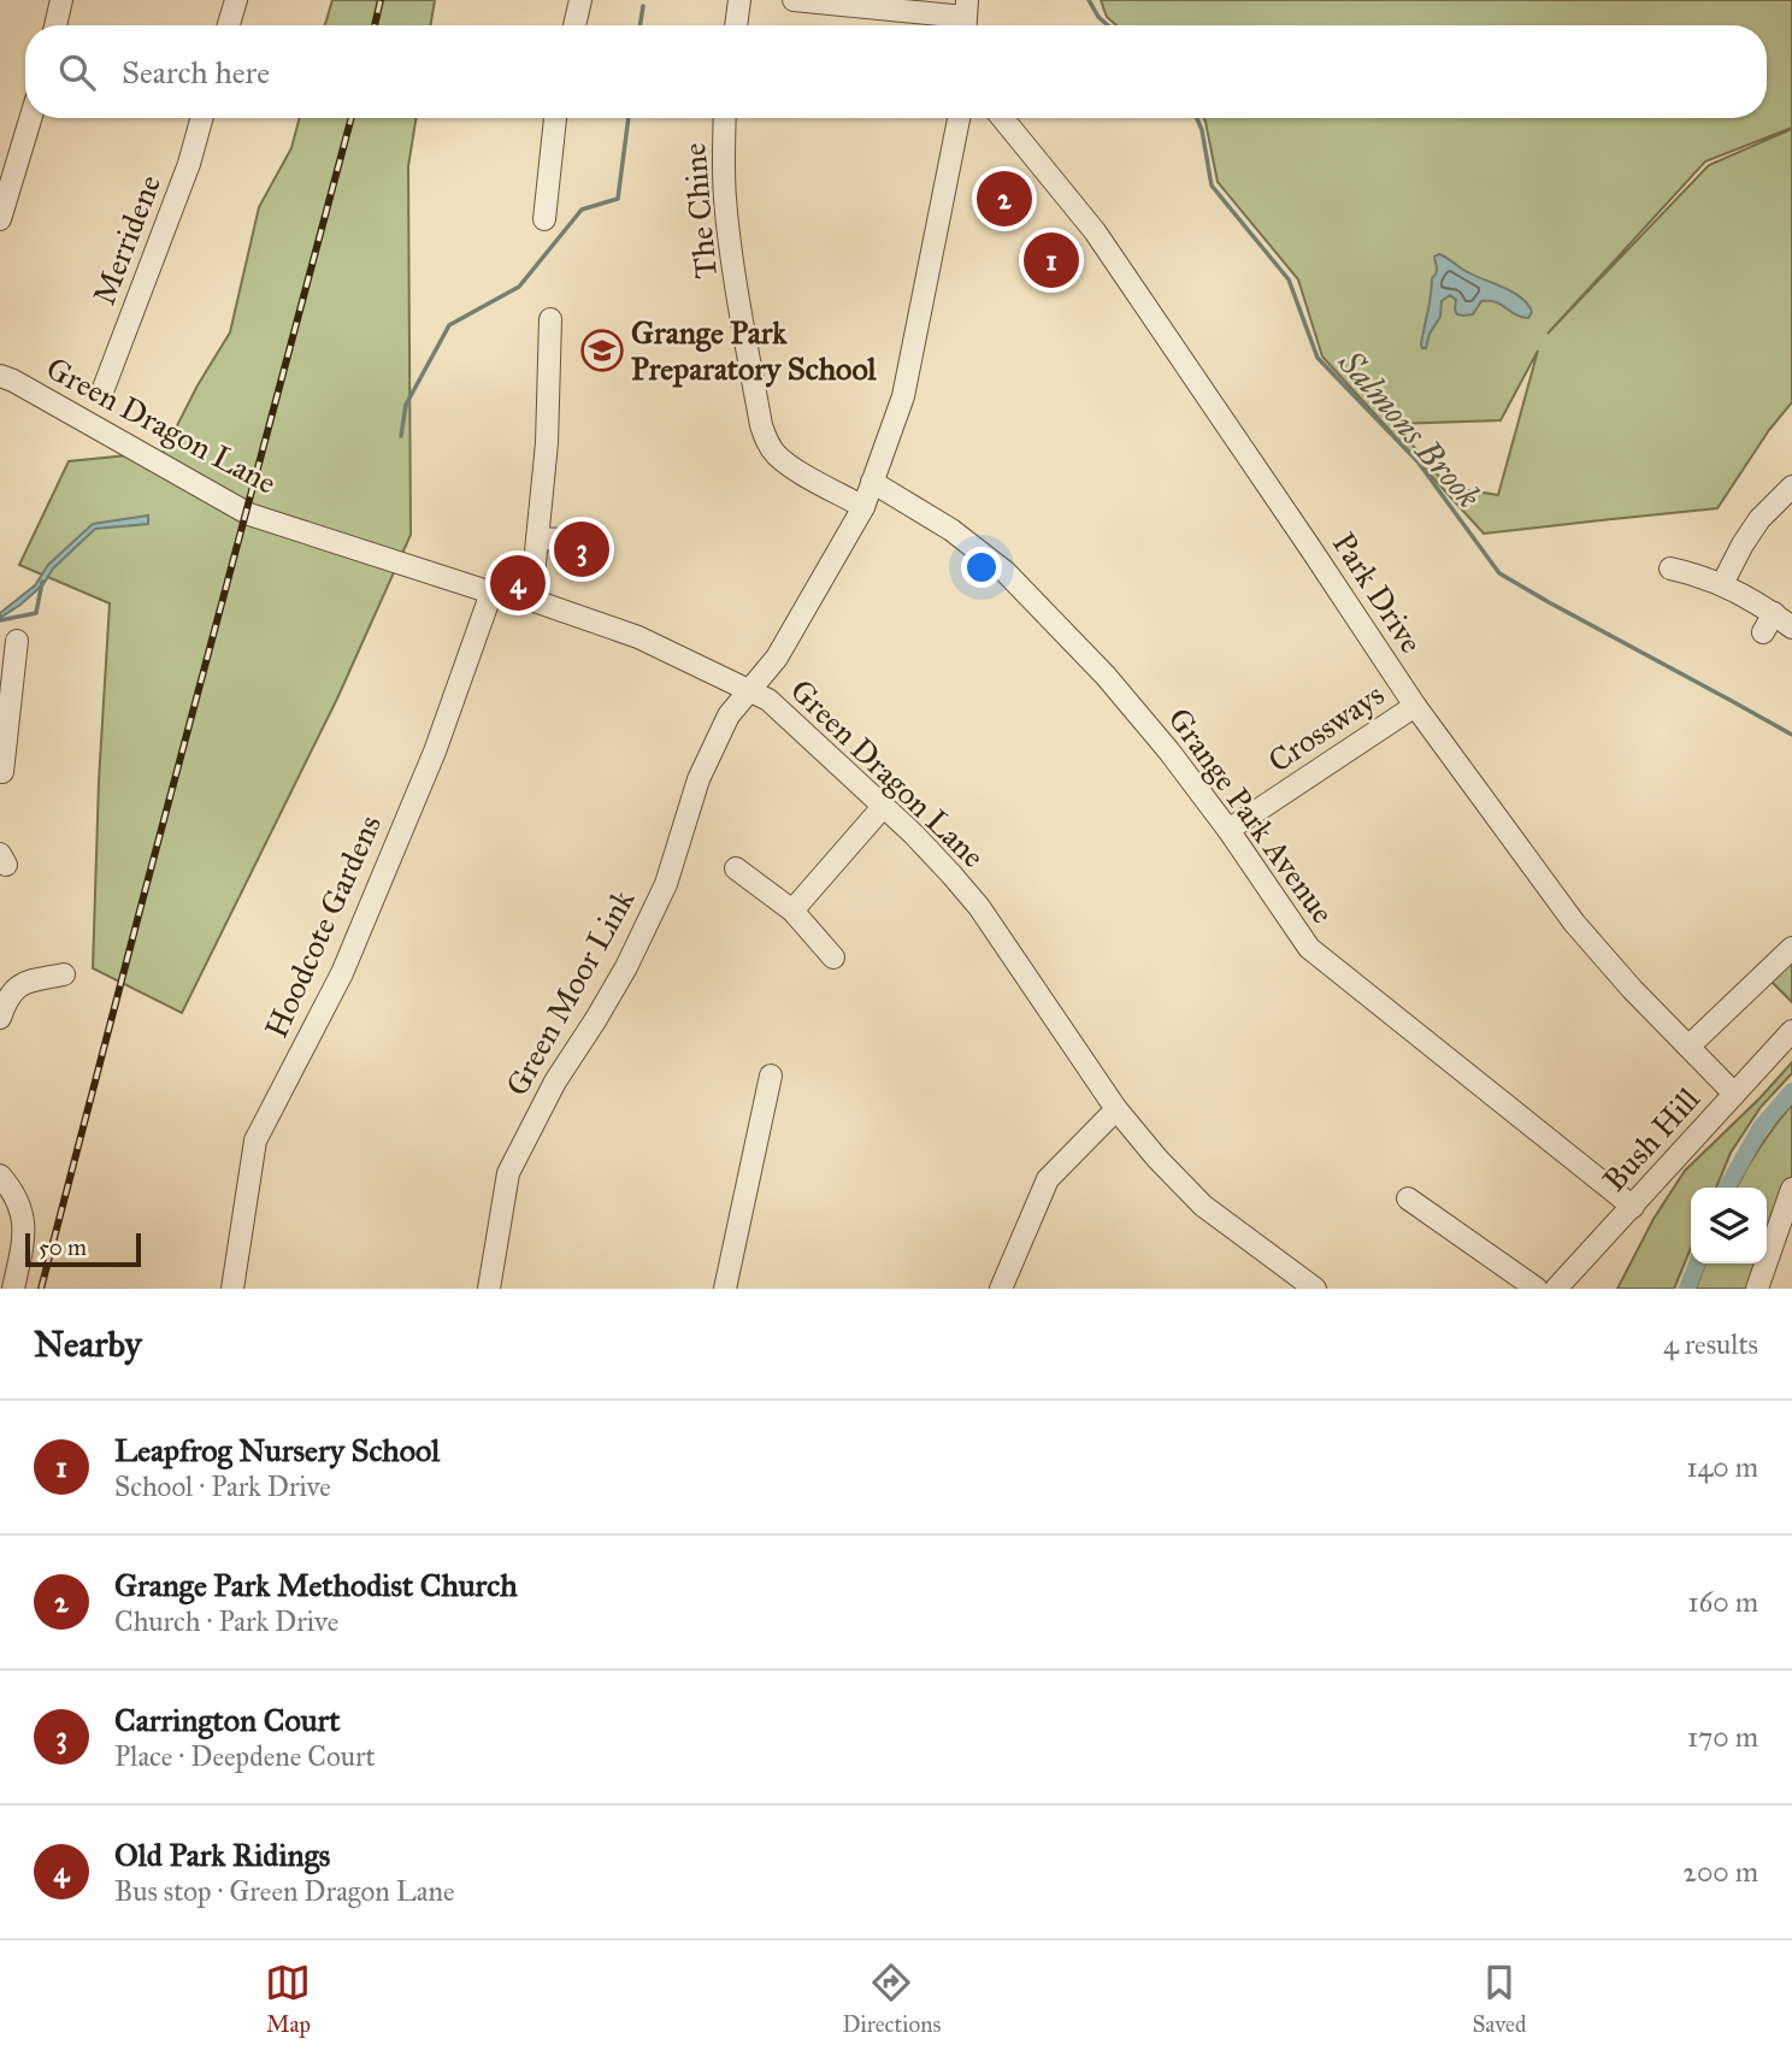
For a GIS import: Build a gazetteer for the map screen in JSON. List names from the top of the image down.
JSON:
{
  "streets": {
    "street": [
      "The Chine",
      "Merridene",
      "Green Dragon Lane",
      "Park Drive",
      "Crossways",
      "Grange Park Avenue",
      "Hoodcote Gardens",
      "Green Moor Link",
      "Bush Hill"
    ]
  },
  "crossings": [
    ["The Chine", "Green Moor Link"],
    ["Green Dragon Lane", "Hoodcote Gardens"],
    ["Green Dragon Lane", "Green Moor Link"],
    ["Park Drive", "Crossways"],
    ["Park Drive", "Bush Hill"],
    ["Crossways", "Grange Park Avenue"],
    ["Grange Park Avenue", "Green Moor Link"],
    ["Grange Park Avenue", "Bush Hill"]
  ],
  "water": ["Salmons Brook"],
  "places": {
    "school or university": ["Grange Park Preparatory School"]
  },
  "scale_bar": "50 m",
  "page": {
    "search": "Search here",
    "pins": [
      "2",
      "1",
      "3",
      "4"
    ],
    "scale": "50 m",
    "heading": ["Nearby", "4 results"],
    "list": [
      {
        "mark": "1",
        "name": "Leapfrog Nursery School",
        "note": "School · Park Drive",
        "value": "140 m"
      },
      {
        "mark": "2",
        "name": "Grange Park Methodist Church",
        "note": "Church · Park Drive",
        "value": "160 m"
      },
      {
        "mark": "3",
        "name": "Carrington Court",
        "note": "Place · Deepdene Court",
        "value": "170 m"
      },
      {
        "mark": "4",
        "name": "Old Park Ridings",
        "note": "Bus stop · Green Dragon Lane",
        "value": "200 m"
      }
    ],
    "nav": ["Map", "Directions", "Saved"]
  }
}
